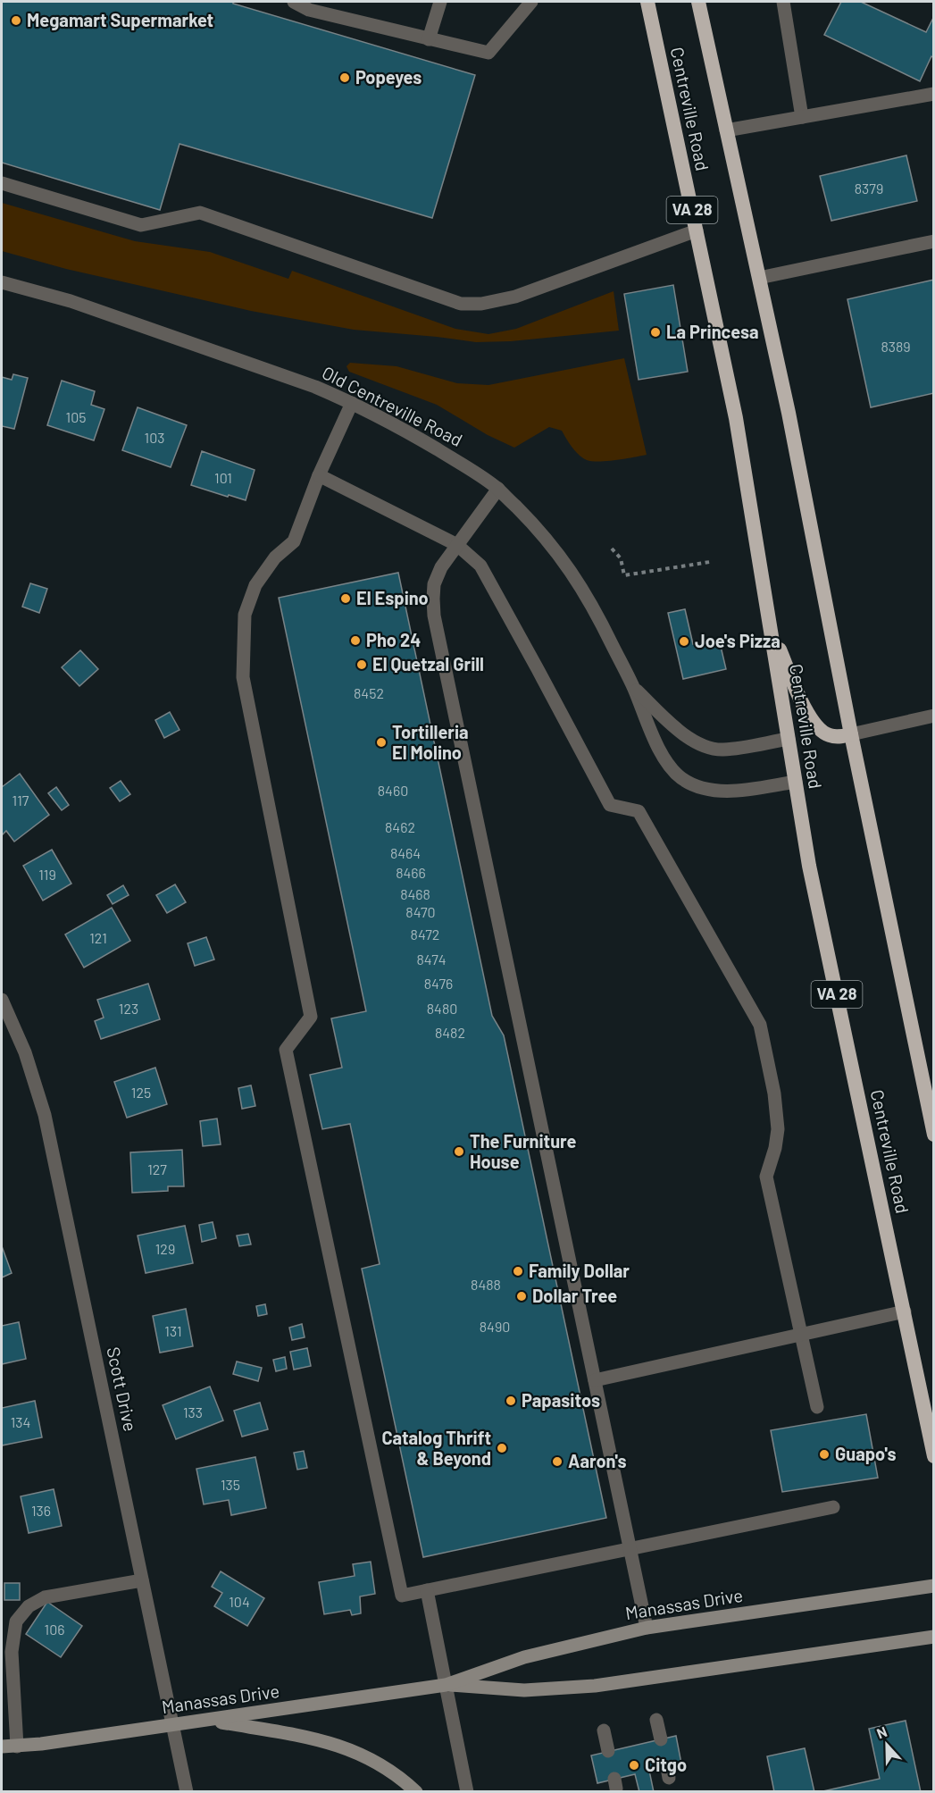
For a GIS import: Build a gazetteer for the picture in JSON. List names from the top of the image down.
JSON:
{
  "streets": {
    "highway": ["Centreville Road", "VA 28"],
    "main road": ["Manassas Drive"],
    "street": ["Old Centreville Road", "Scott Drive"]
  },
  "crossings": [
    ["Centreville Road", "Old Centreville Road"],
    ["Scott Drive", "Manassas Drive"]
  ],
  "places": [
    "Megamart Supermarket",
    "Popeyes",
    "La Princesa",
    "El Espino",
    "Pho 24",
    "Joe's Pizza",
    "El Quetzal Grill",
    "Tortilleria El Molino",
    "The Furniture House",
    "Family Dollar",
    "Dollar Tree",
    "Papasitos",
    "Catalog Thrift & Beyond",
    "Guapo's",
    "Aaron's",
    "Citgo"
  ],
  "house_numbers": [
    "8379",
    "8389",
    "105",
    "103",
    "101",
    "8452",
    "8460",
    "117",
    "8462",
    "8464",
    "8466",
    "119",
    "8468",
    "8470",
    "8472",
    "121",
    "8474",
    "8476",
    "123",
    "8480",
    "8482",
    "125",
    "127",
    "129",
    "8488",
    "8490",
    "131",
    "133",
    "134",
    "135",
    "136",
    "104",
    "106"
  ],
  "north": "top"
}
